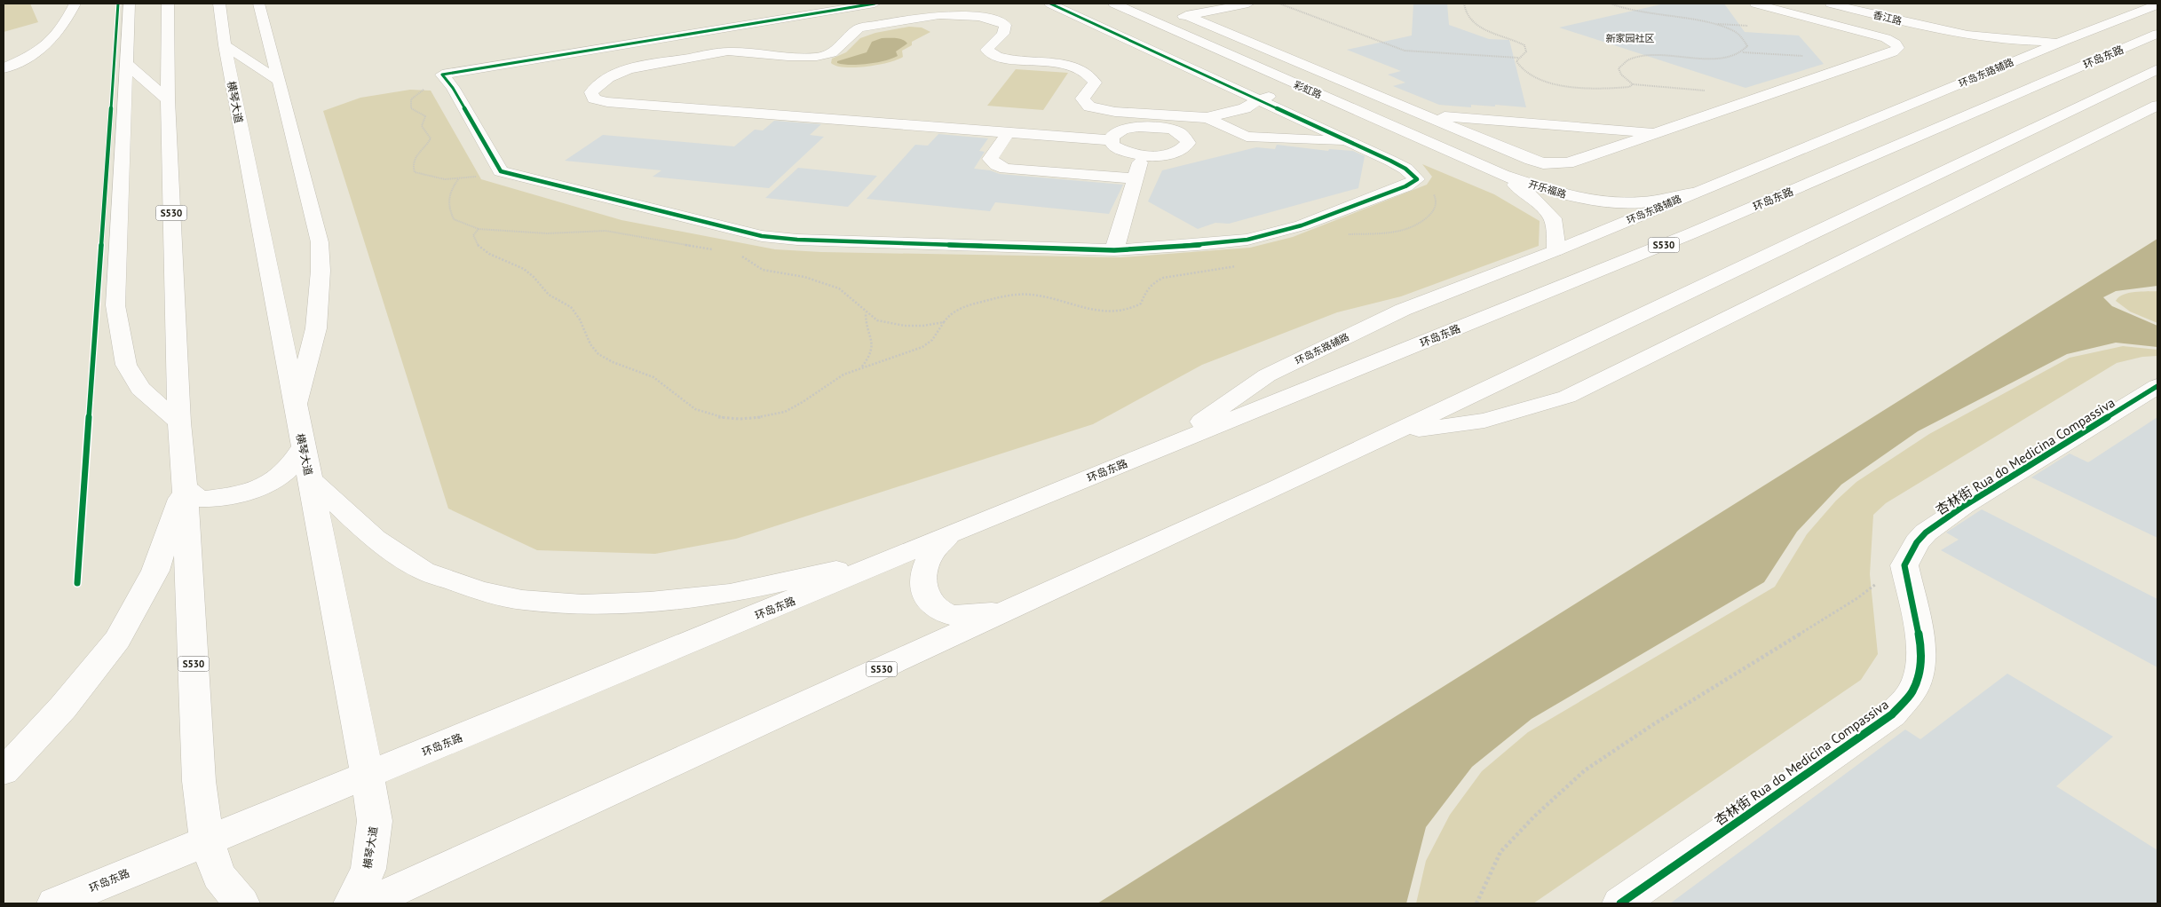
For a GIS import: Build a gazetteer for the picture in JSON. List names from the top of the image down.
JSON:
{
  "streets": {
    "main road": [
      "香江路",
      "环岛东路",
      "环岛东路辅路",
      "彩虹路",
      "横琴大道",
      "开乐福路",
      "S530",
      "杏林街 Rua do Medicina Compassiva"
    ]
  },
  "crossings": [
    ["环岛东路", "环岛东路辅路"],
    ["环岛东路", "横琴大道"],
    ["环岛东路", "S530"],
    ["环岛东路辅路", "开乐福路"],
    ["彩虹路", "开乐福路"]
  ],
  "districts": ["新家园社区"]
}
